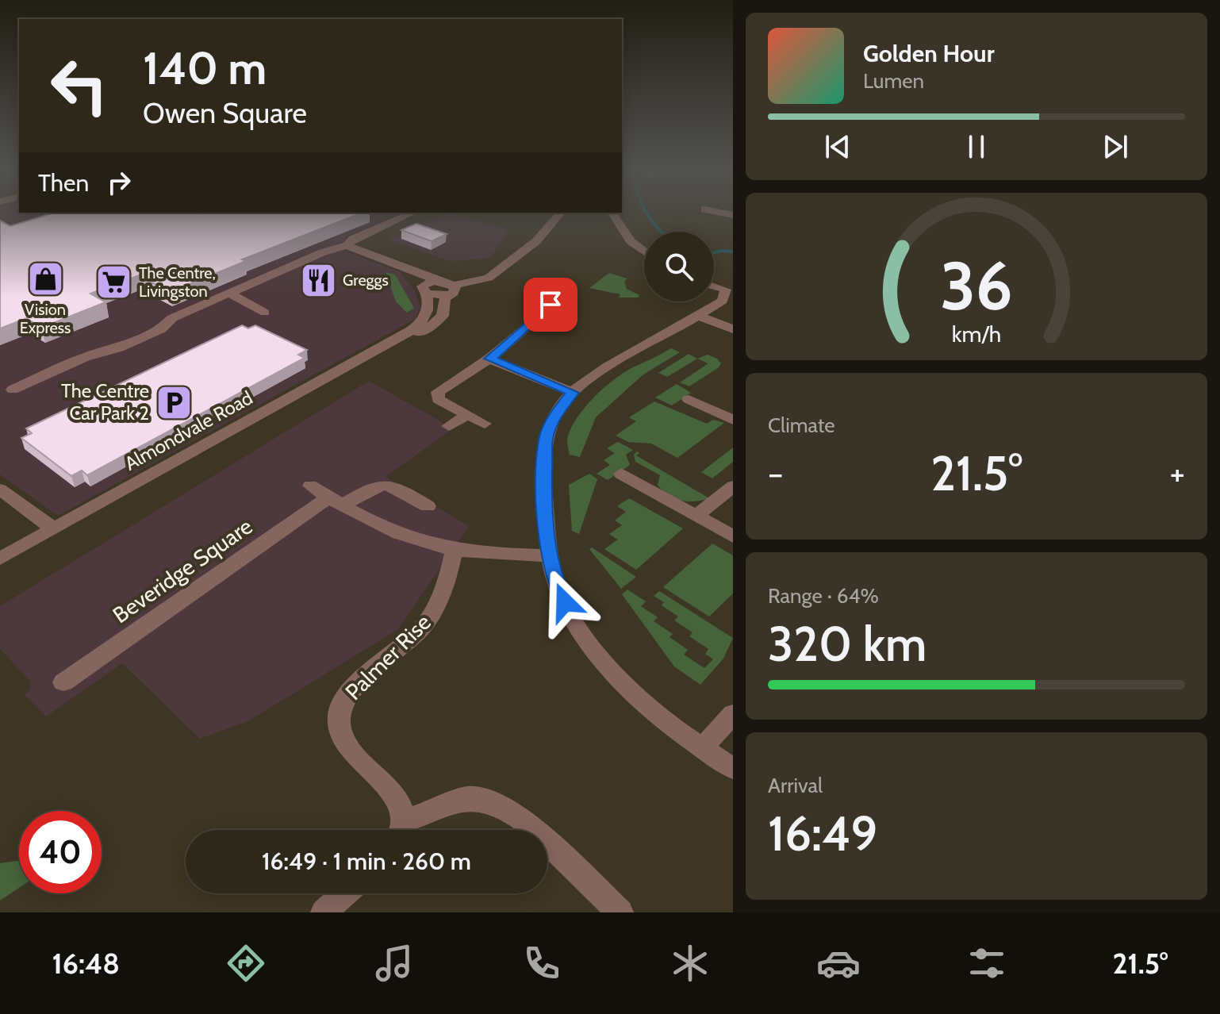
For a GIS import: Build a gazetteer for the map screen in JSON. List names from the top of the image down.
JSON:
{
  "streets": {
    "street": ["Almondvale Road", "Beveridge Square", "Palmer Rise"]
  },
  "places": {
    "shop": ["Vision Express"],
    "restaurant": ["Greggs"],
    "supermarket": ["The Centre, Livingston"],
    "parking": ["The Centre Car Park 2"]
  },
  "page": {
    "turn": ["140 m", "Owen Square"],
    "song": ["Golden Hour", "Lumen"],
    "then": "Then",
    "tile": [
      "Climate",
      ["Range · 64%", "320 km"],
      ["Arrival", "16:49"]
    ],
    "heat": ["−", "21.5°", "+"],
    "limit": "40",
    "trip": "16:49 · 1 min · 260 m",
    "tabs": ["16:48", "21.5°"],
    "gauge": ["36", "km/h"]
  }
}
